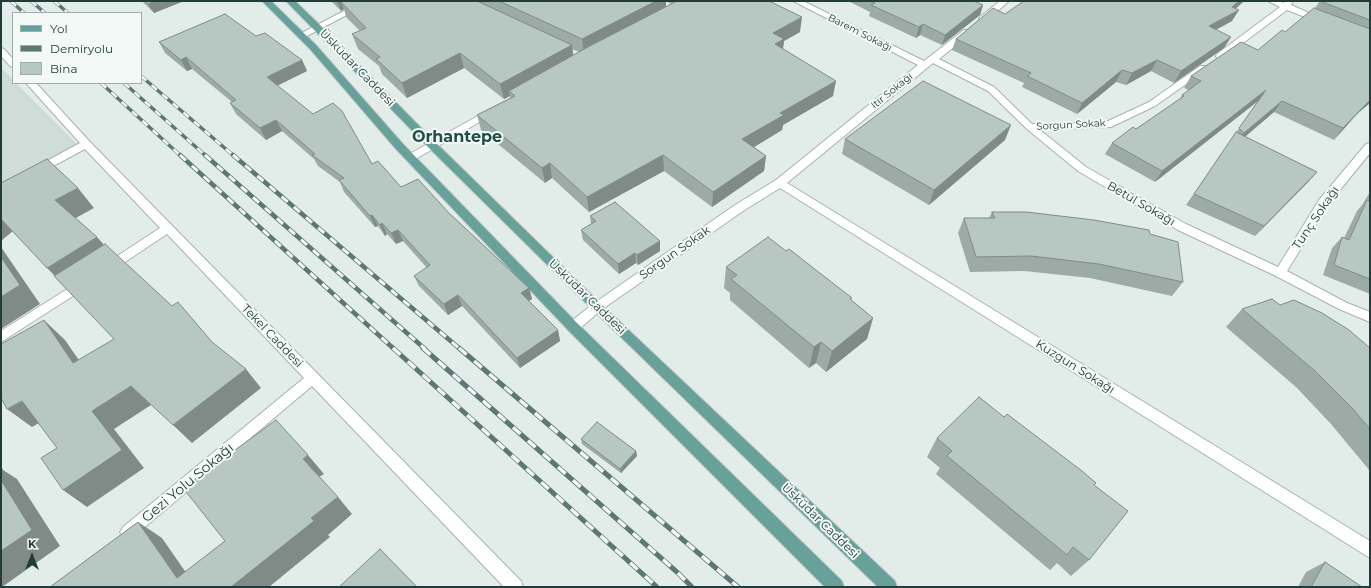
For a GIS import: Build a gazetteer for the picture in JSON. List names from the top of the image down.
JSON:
{
  "streets": {
    "main road": ["Üsküdar Caddesi"],
    "street": [
      "Barem Sokağı",
      "Itır Sokağı",
      "Sorgun Sokak",
      "Betül Sokağı",
      "Tunç Sokağı",
      "Tekel Caddesi",
      "Kuzgun Sokağı",
      "Gezi Yolu Sokağı"
    ]
  },
  "crossings": [
    ["Barem Sokağı", "Itır Sokağı"],
    ["Barem Sokağı", "Betül Sokağı"],
    ["Üsküdar Caddesi", "Sorgun Sokak"],
    ["Itır Sokağı", "Sorgun Sokak"],
    ["Itır Sokağı", "Betül Sokağı"],
    ["Itır Sokağı", "Kuzgun Sokağı"],
    ["Sorgun Sokak", "Betül Sokağı"],
    ["Sorgun Sokak", "Kuzgun Sokağı"],
    ["Betül Sokağı", "Tunç Sokağı"],
    ["Tekel Caddesi", "Gezi Yolu Sokağı"]
  ],
  "districts": ["Orhantepe"],
  "legend": ["Yol", "Demiryolu", "Bina"],
  "north": "top"
}
